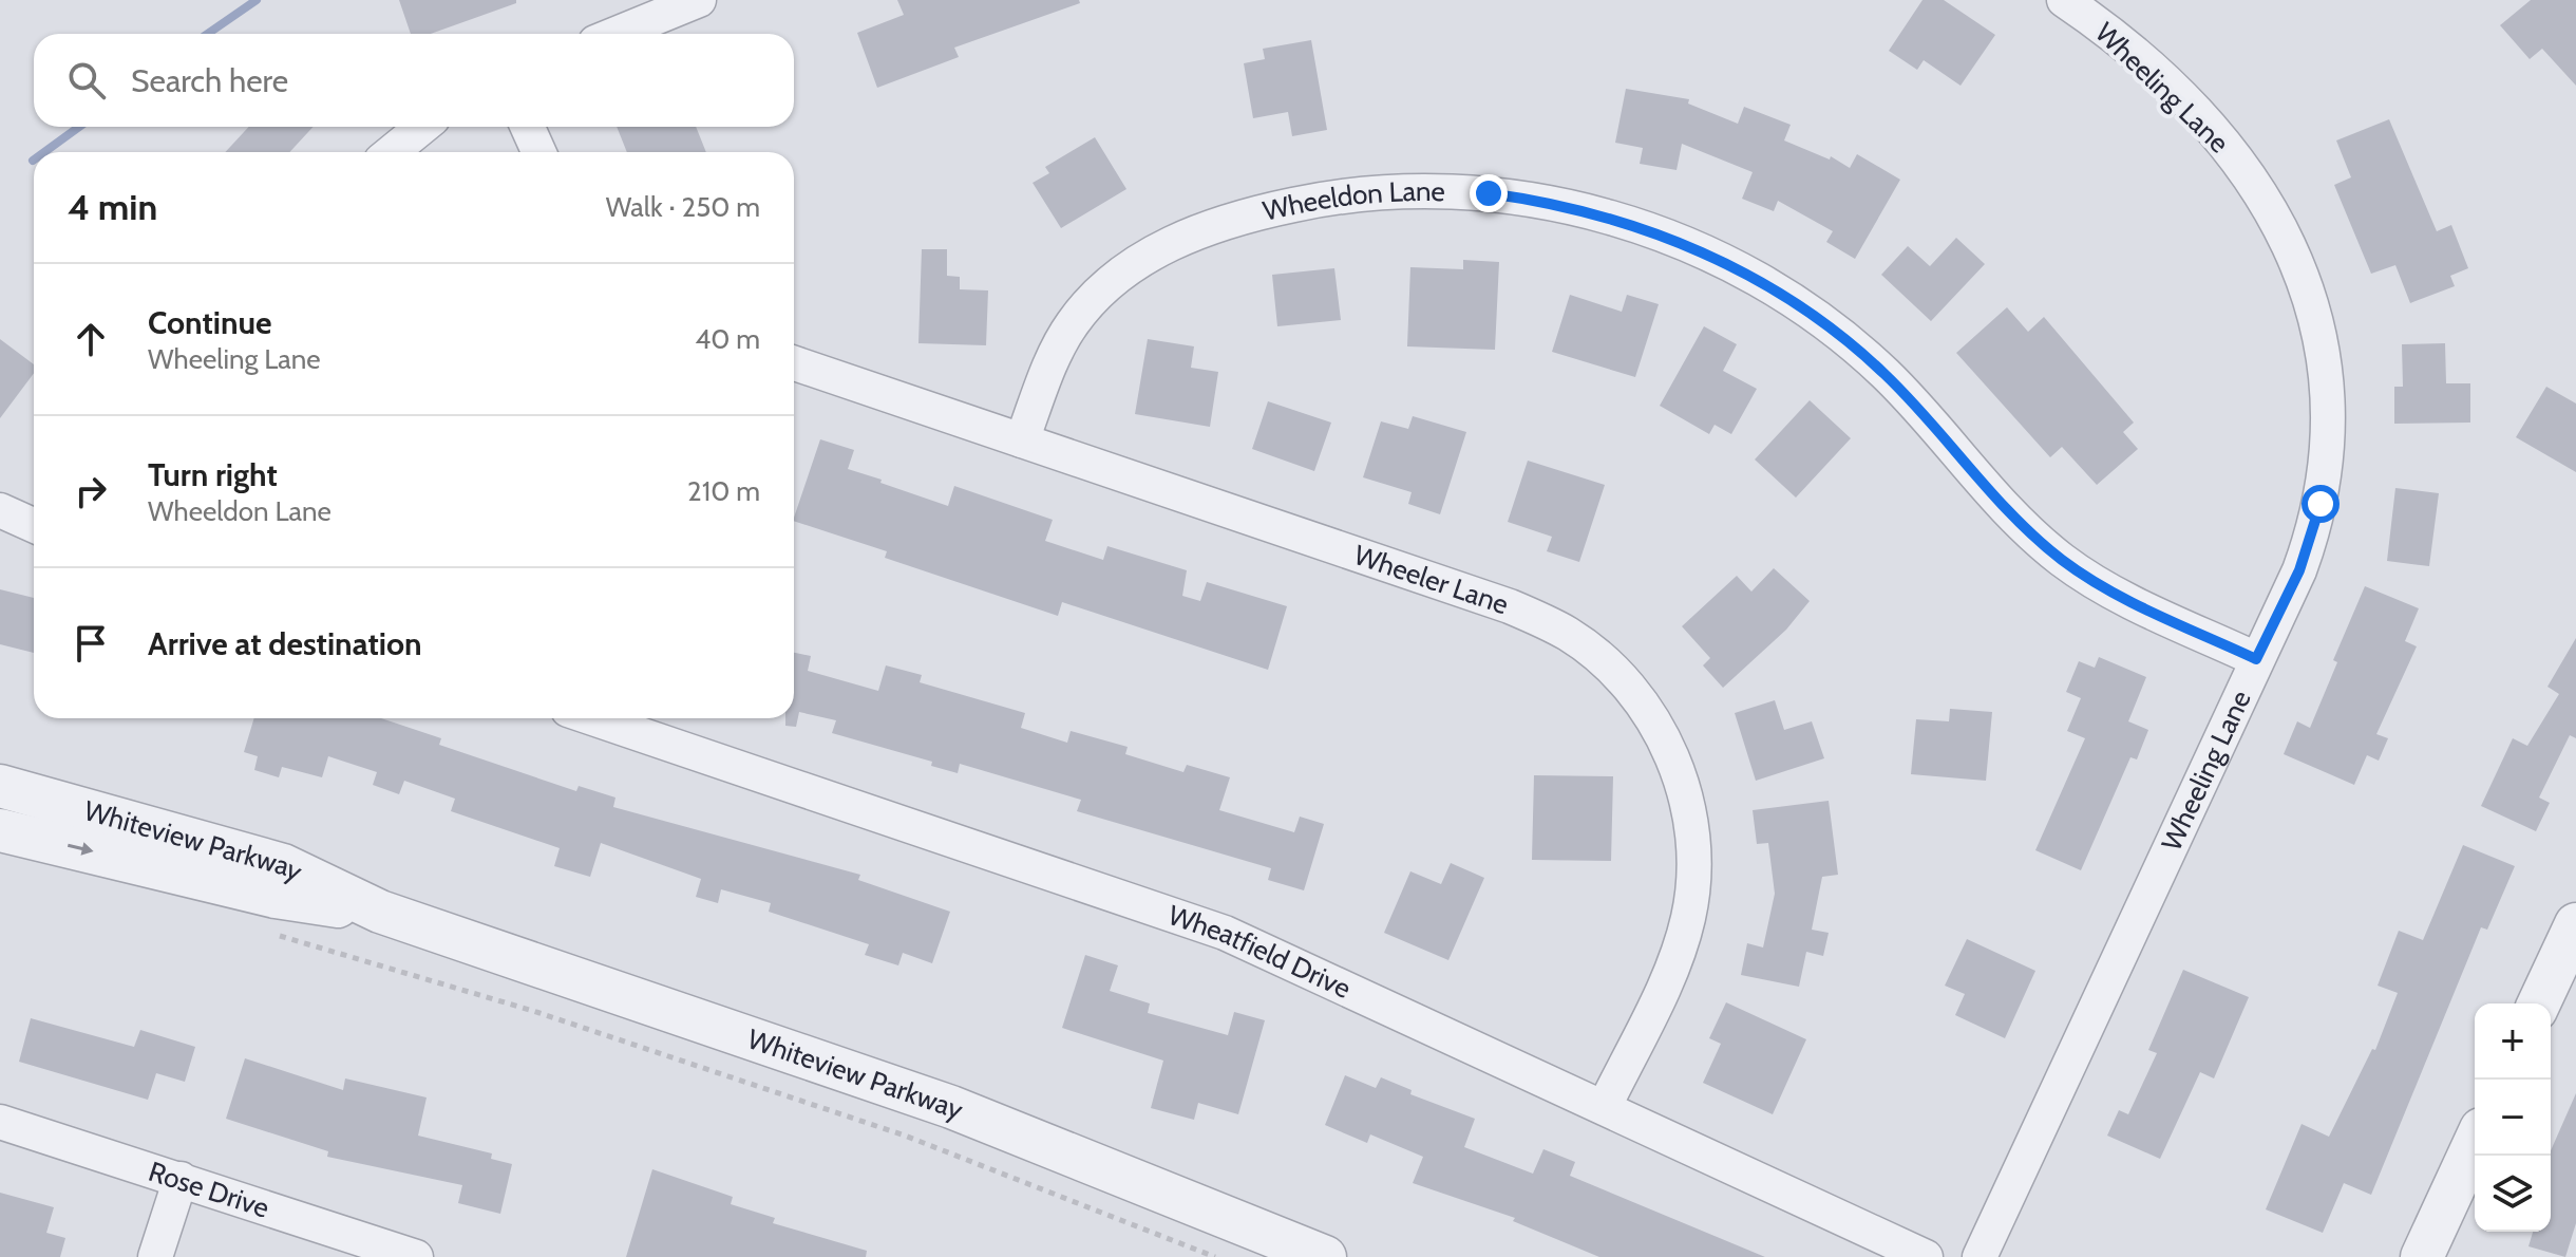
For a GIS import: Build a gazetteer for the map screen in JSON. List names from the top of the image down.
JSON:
{
  "streets": {
    "street": [
      "Wheeling Lane",
      "Wheeldon Lane",
      "Wheeler Lane",
      "Whiteview Parkway",
      "Wheatfield Drive",
      "Rose Drive"
    ]
  },
  "crossings": [
    ["Wheeling Lane", "Wheeldon Lane"],
    ["Wheeldon Lane", "Wheeler Lane"],
    ["Wheeler Lane", "Wheatfield Drive"]
  ],
  "page": {
    "search": "Search here",
    "heading": ["4 min", "Walk · 250 m"],
    "list": [
      ["Continue", "Wheeling Lane", "40 m"],
      ["Turn right", "Wheeldon Lane", "210 m"],
      "Arrive at destination"
    ],
    "map_buttons": ["+", "−"]
  }
}
